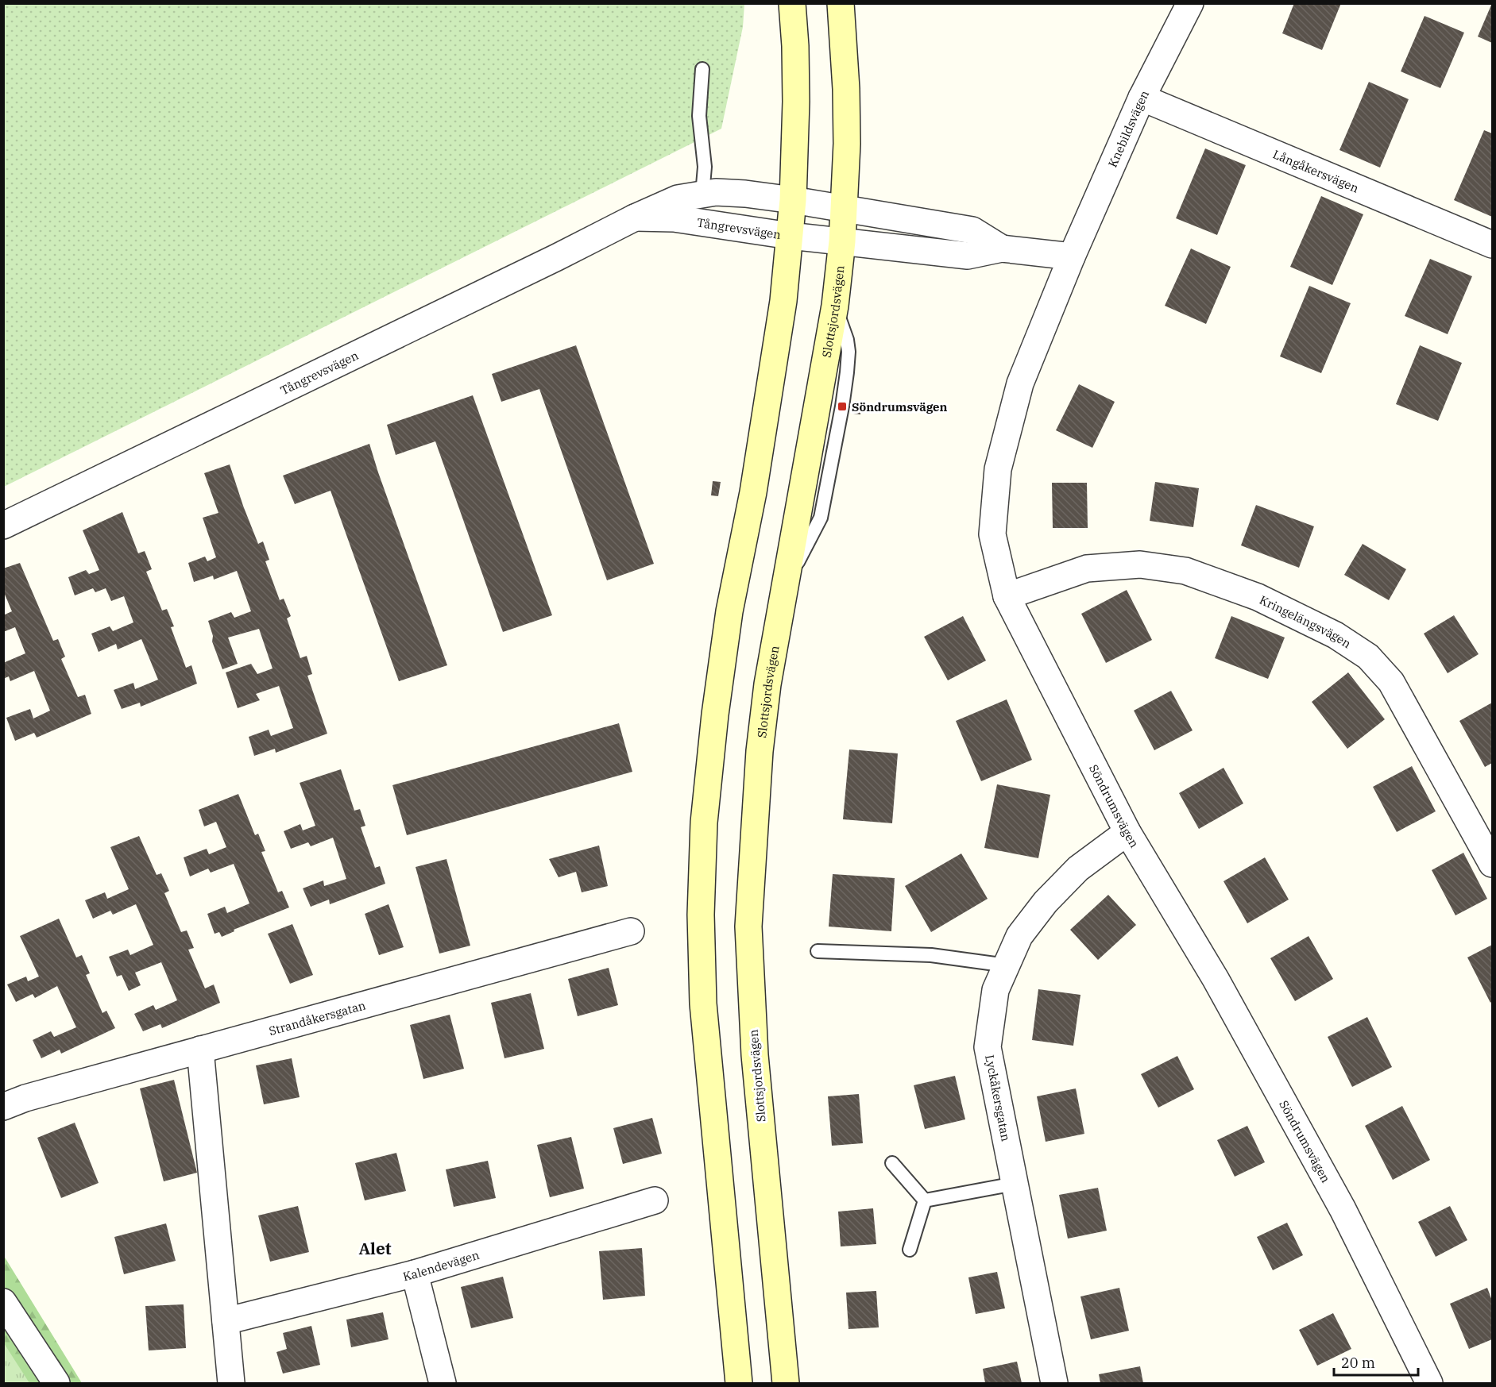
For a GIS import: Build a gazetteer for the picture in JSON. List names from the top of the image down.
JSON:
{
  "streets": {
    "main road": ["Slottsjordsvägen"],
    "street": [
      "Knebildsvägen",
      "Långåkersvägen",
      "Tångrevsvägen",
      "Kringelängsvägen",
      "Söndrumsvägen",
      "Strandåkersgatan",
      "Lyckåkersgatan",
      "Kalendevägen"
    ]
  },
  "crossings": [
    ["Knebildsvägen", "Långåkersvägen"],
    ["Knebildsvägen", "Söndrumsvägen"],
    ["Tångrevsvägen", "Slottsjordsvägen"],
    ["Kringelängsvägen", "Söndrumsvägen"],
    ["Söndrumsvägen", "Lyckåkersgatan"]
  ],
  "districts": ["Alet"],
  "places": {
    "transit": ["Söndrumsvägen"]
  },
  "scale_bar": "20 m"
}
